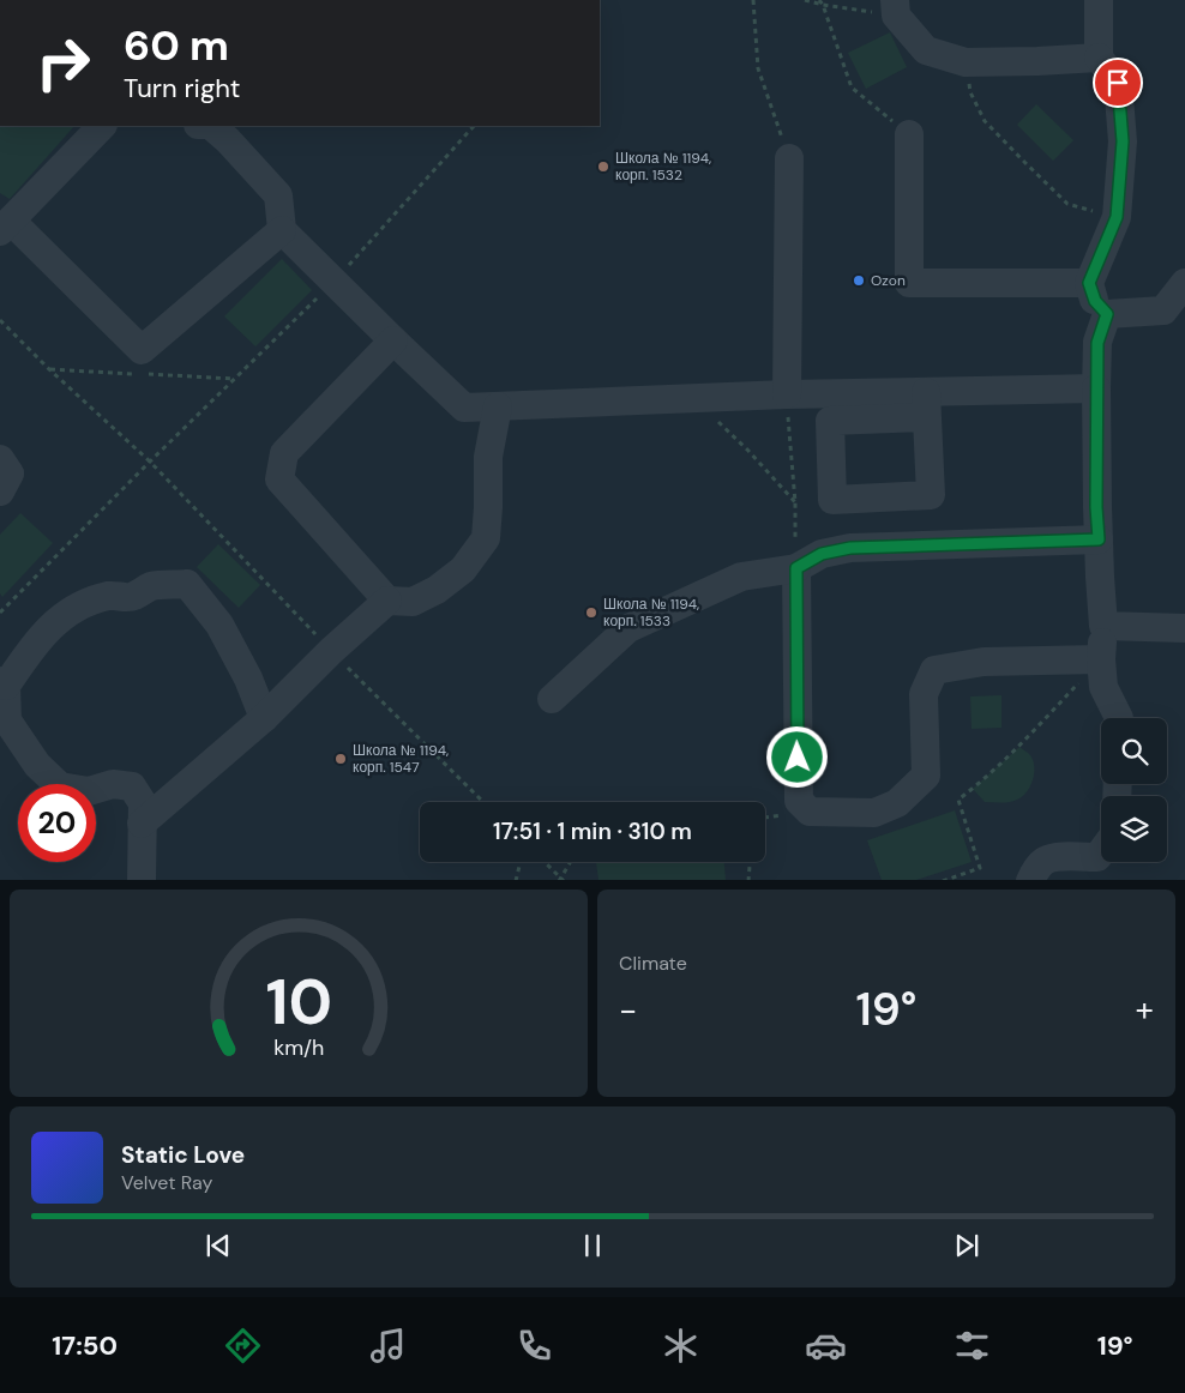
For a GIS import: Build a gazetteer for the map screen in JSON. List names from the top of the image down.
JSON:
{
  "places": [
    "Школа № 1194, корп. 1532",
    "Ozon",
    "Школа № 1194, корп. 1533",
    "Школа № 1194, корп. 1547"
  ],
  "page": {
    "turn": ["60 m", "Turn right"],
    "limit": "20",
    "trip": "17:51 · 1 min · 310 m",
    "tile": "Climate",
    "heat": ["−", "19°", "+"],
    "song": ["Static Love", "Velvet Ray"],
    "tabs": ["17:50", "19°"],
    "gauge": ["10", "km/h"]
  }
}
